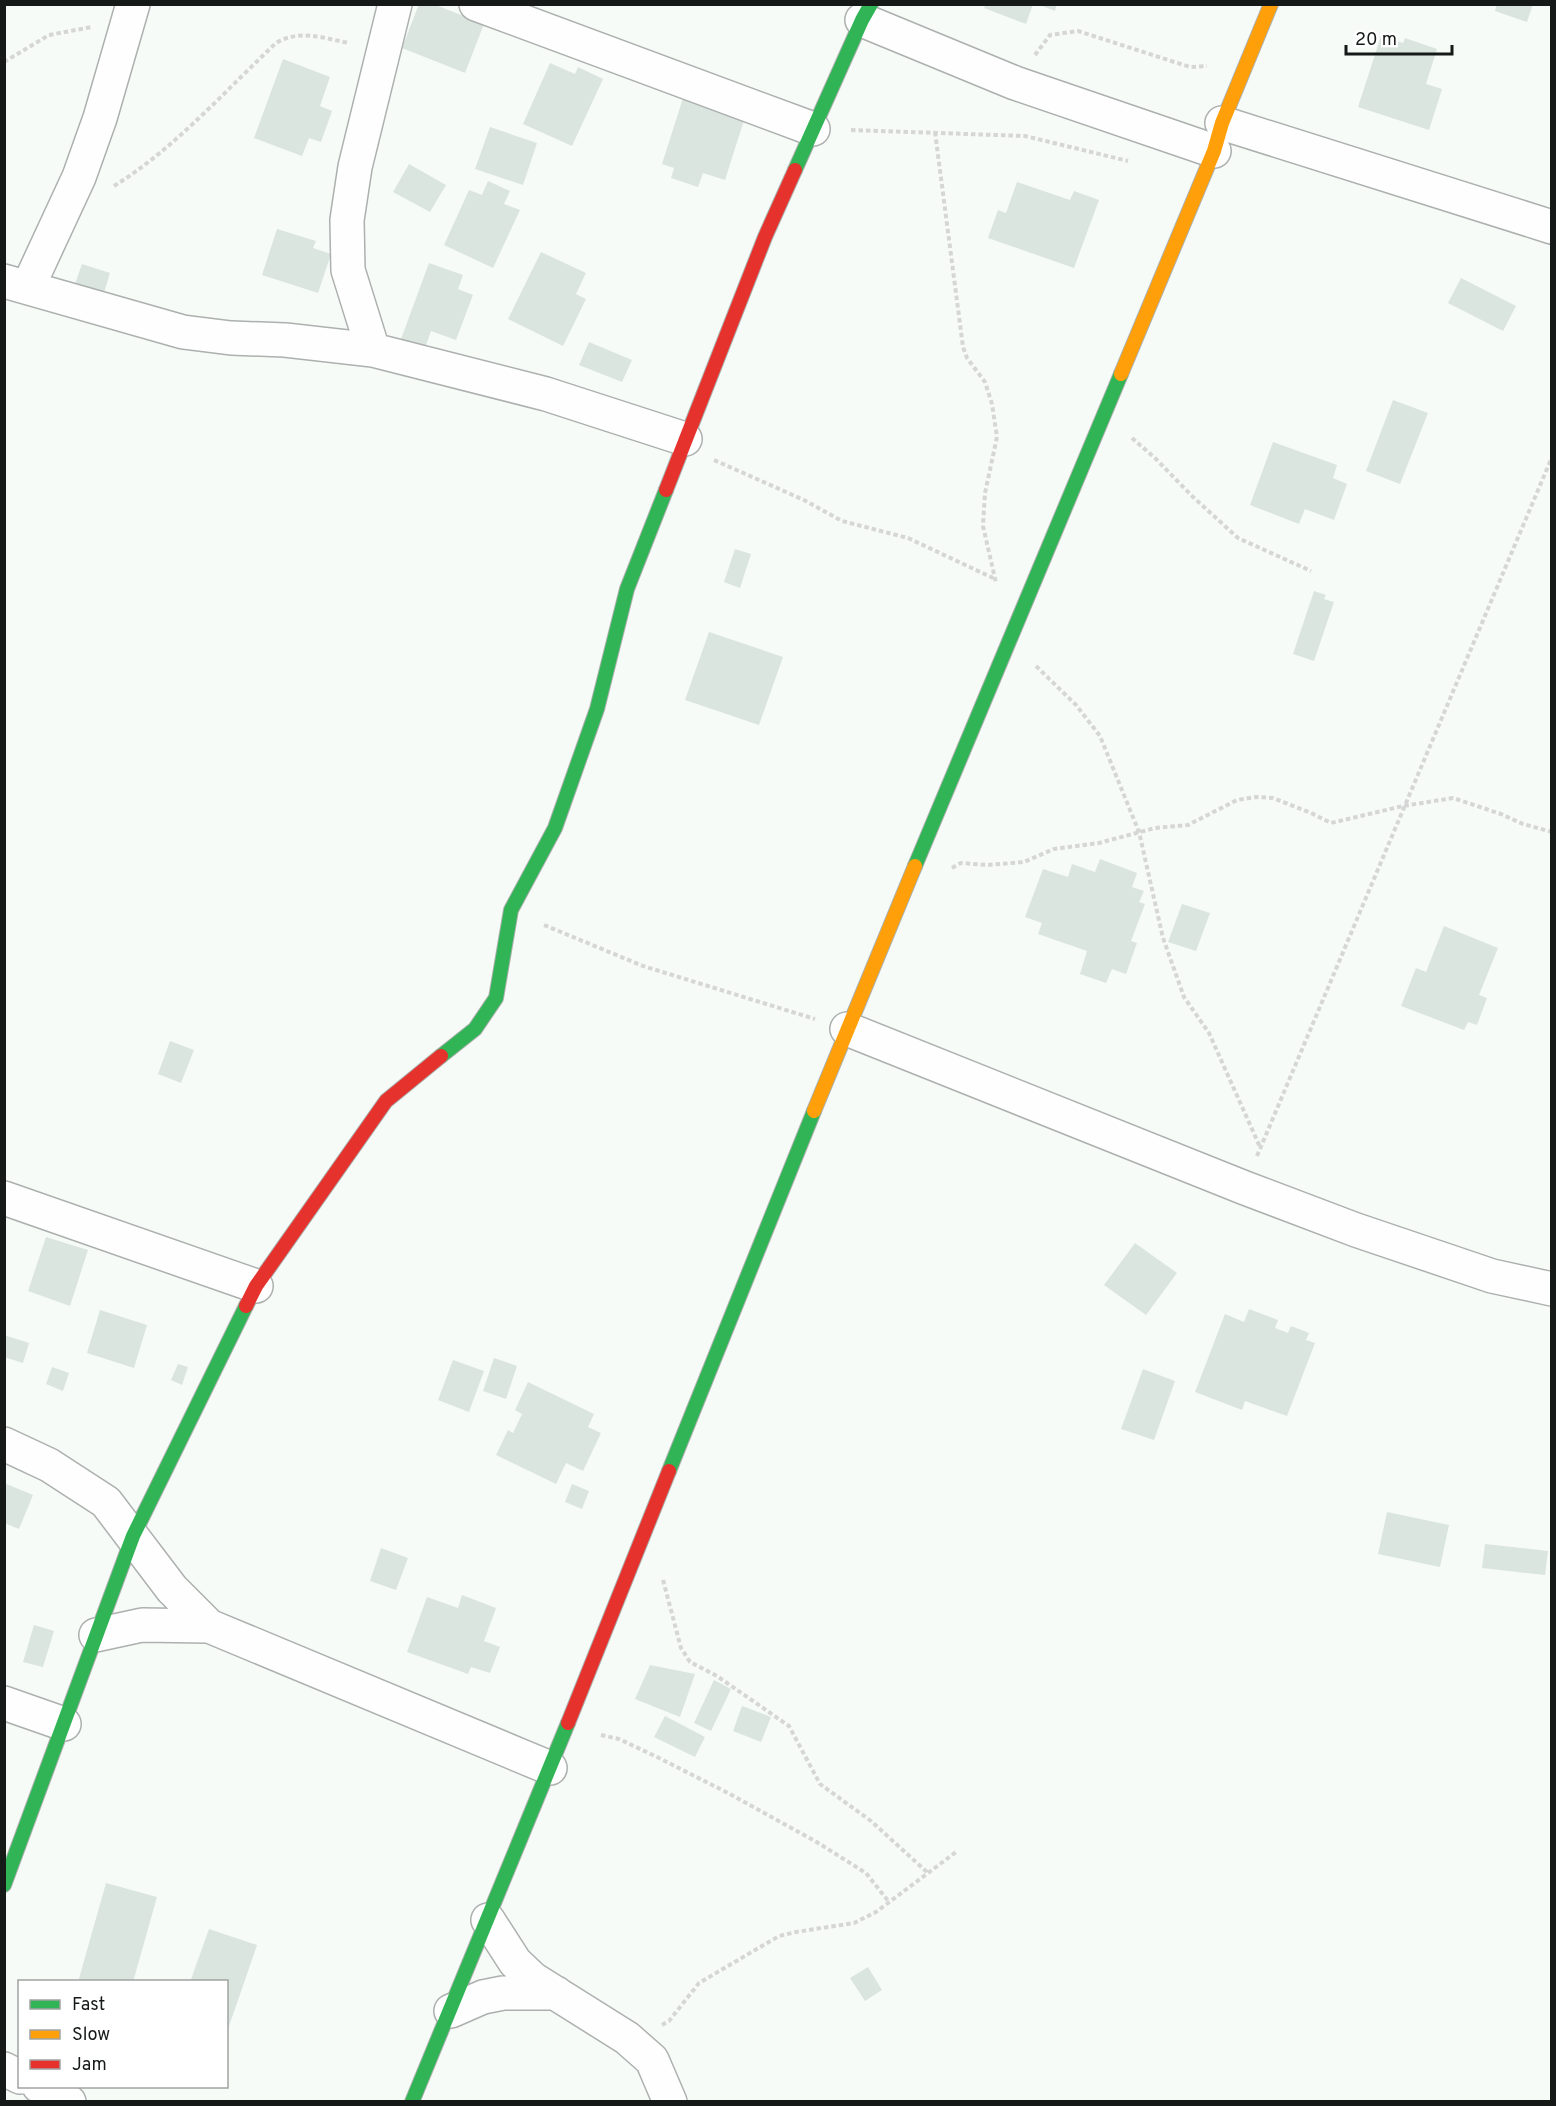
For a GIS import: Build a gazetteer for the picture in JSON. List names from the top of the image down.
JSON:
{
  "legend": ["Fast", "Slow", "Jam"],
  "scale_bar": "20 m"
}
